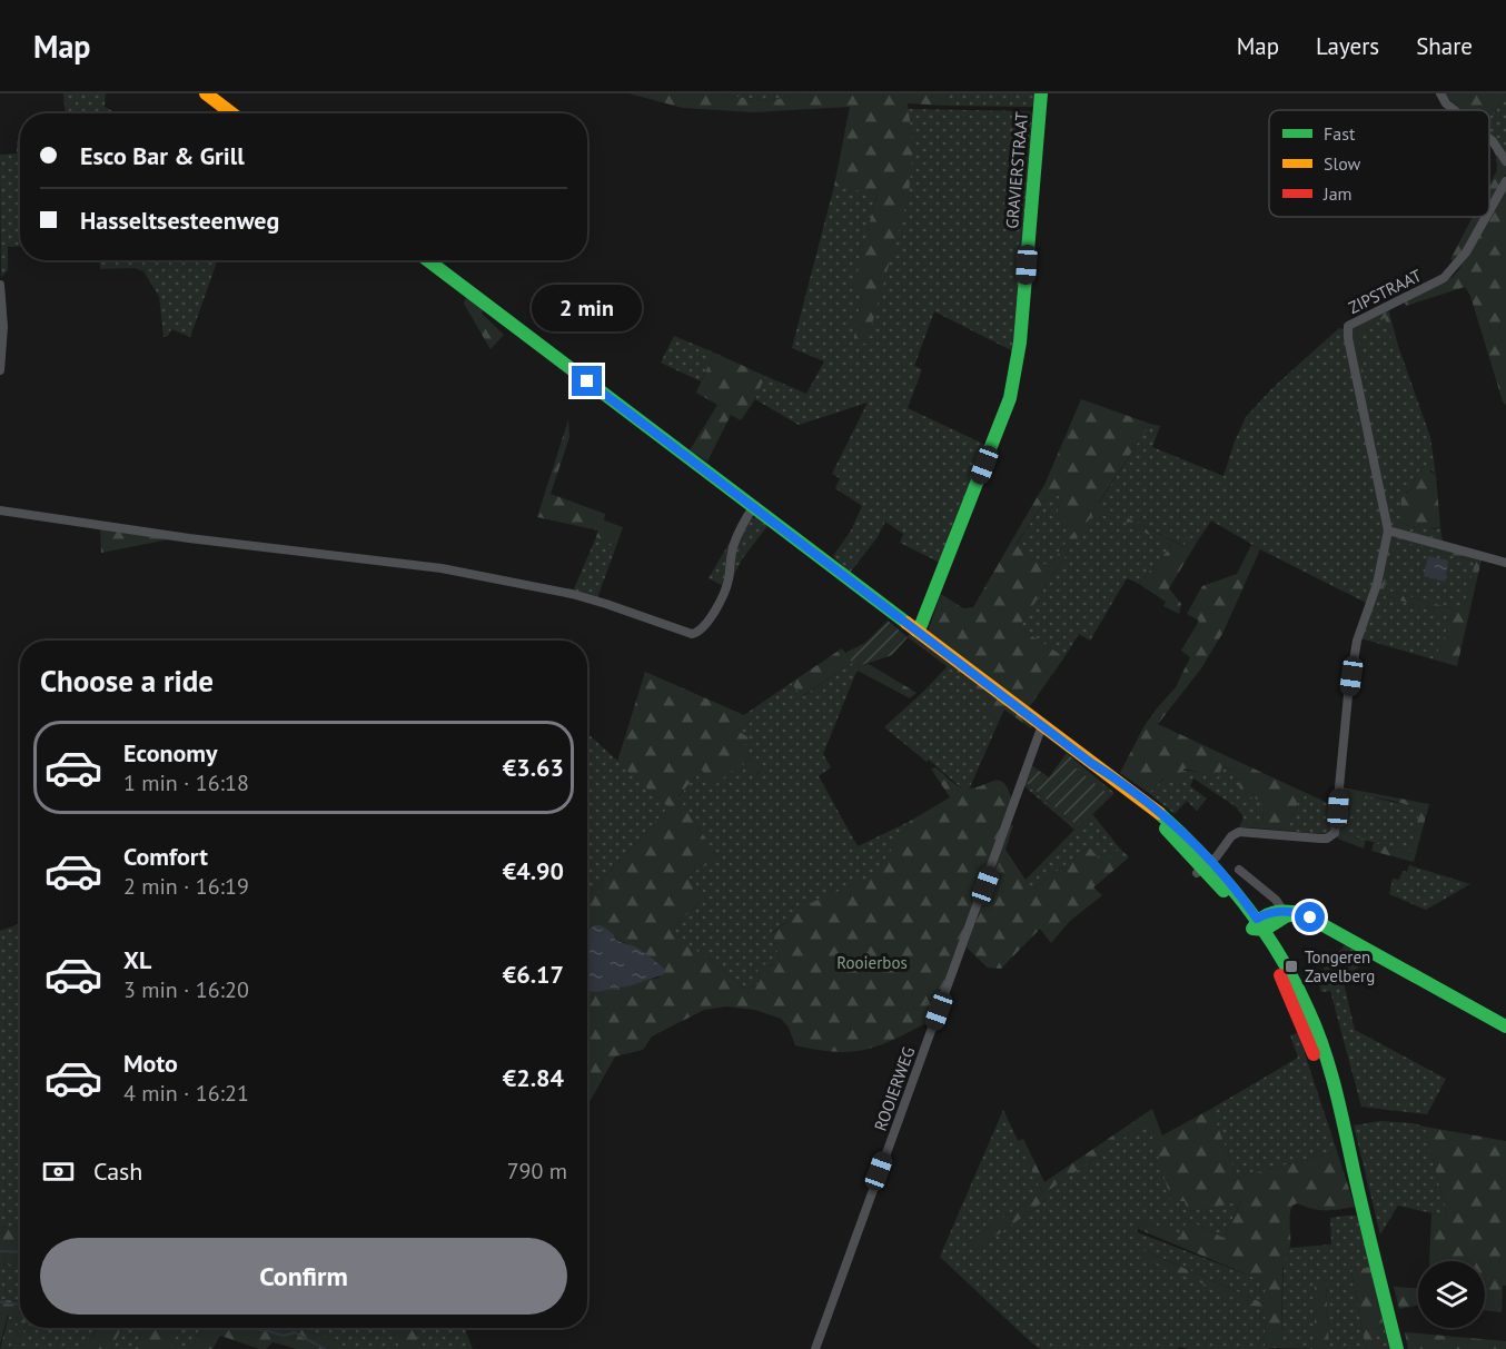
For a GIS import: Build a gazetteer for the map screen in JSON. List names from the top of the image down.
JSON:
{
  "streets": {
    "main road": ["GRAVIERSTRAAT"],
    "street": ["ZIPSTRAAT", "ROOIERWEG"]
  },
  "parks": ["Rooierbos"],
  "places": {
    "transit": ["Tongeren Zavelberg"]
  },
  "legend": ["Fast", "Slow", "Jam"],
  "page": {
    "header": "Map",
    "nav": ["Map", "Layers", "Share"],
    "banner": ["Esco Bar & Grill", "Hasseltsesteenweg"],
    "bubble": "2 min",
    "heading": "Choose a ride",
    "list": [
      {
        "name": "Economy",
        "note": "1 min · 16:18",
        "value": "€3.63"
      },
      {
        "name": "Comfort",
        "note": "2 min · 16:19",
        "value": "€4.90"
      },
      {
        "name": "XL",
        "note": "3 min · 16:20",
        "value": "€6.17"
      },
      {
        "name": "Moto",
        "note": "4 min · 16:21",
        "value": "€2.84"
      }
    ],
    "pay": ["Cash", "790 m"],
    "buttons": "Confirm"
  }
}
